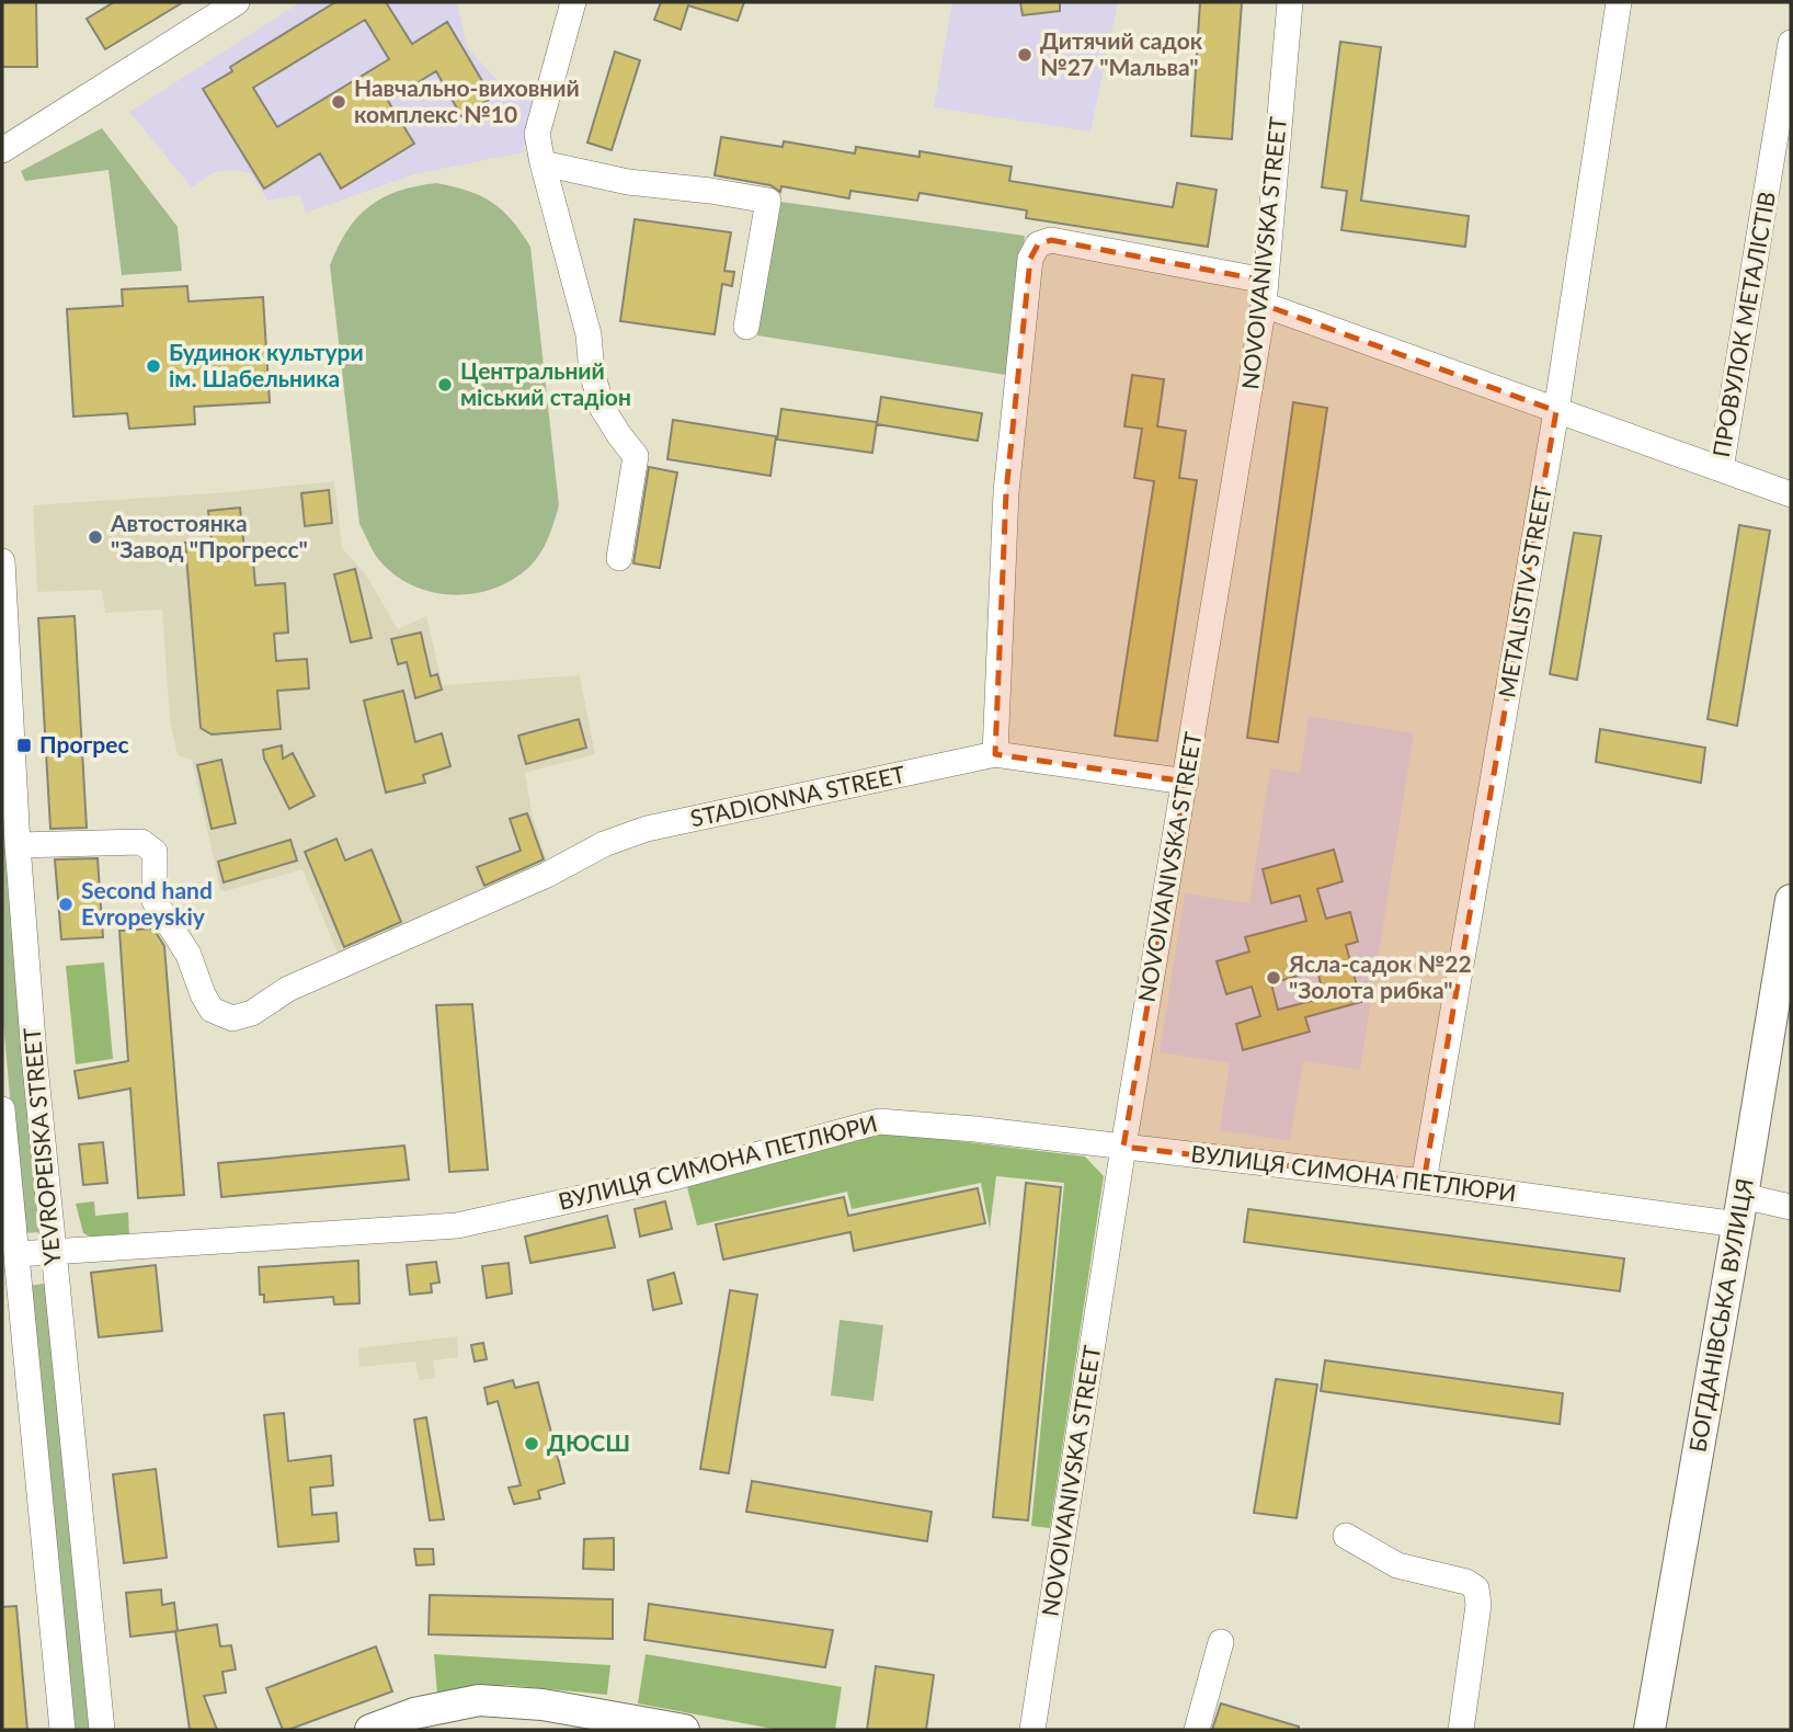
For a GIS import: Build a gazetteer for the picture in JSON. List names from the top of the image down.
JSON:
{
  "streets": {
    "main road": ["БОГДАНІВСЬКА ВУЛИЦЯ"],
    "street": [
      "NOVOIVANIVSKA STREET",
      "ПРОВУЛОК МЕТАЛІСТІВ",
      "METALISTIV STREET",
      "STADIONNA STREET",
      "YEVROPEISKA STREET",
      "ВУЛИЦЯ СИМОНА ПЕТЛЮРИ"
    ]
  },
  "crossings": [
    ["NOVOIVANIVSKA STREET", "ВУЛИЦЯ СИМОНА ПЕТЛЮРИ"],
    ["METALISTIV STREET", "ВУЛИЦЯ СИМОНА ПЕТЛЮРИ"],
    ["STADIONNA STREET", "YEVROPEISKA STREET"],
    ["YEVROPEISKA STREET", "ВУЛИЦЯ СИМОНА ПЕТЛЮРИ"],
    ["ВУЛИЦЯ СИМОНА ПЕТЛЮРИ", "БОГДАНІВСЬКА ВУЛИЦЯ"]
  ],
  "places": {
    "other": [
      "Дитячий садок №27 \"Мальва\"",
      "Навчально-виховний комплекс №10",
      "Будинок культури ім. Шабельника",
      "Центральний міський стадіон",
      "Автостоянка \"Завод \"Прогресс\"",
      "Second hand Evropeyskiy",
      "Ясла-садок №22 \"Золота рибка\"",
      "ДЮСШ"
    ],
    "transit": ["Прогрес"]
  }
}
